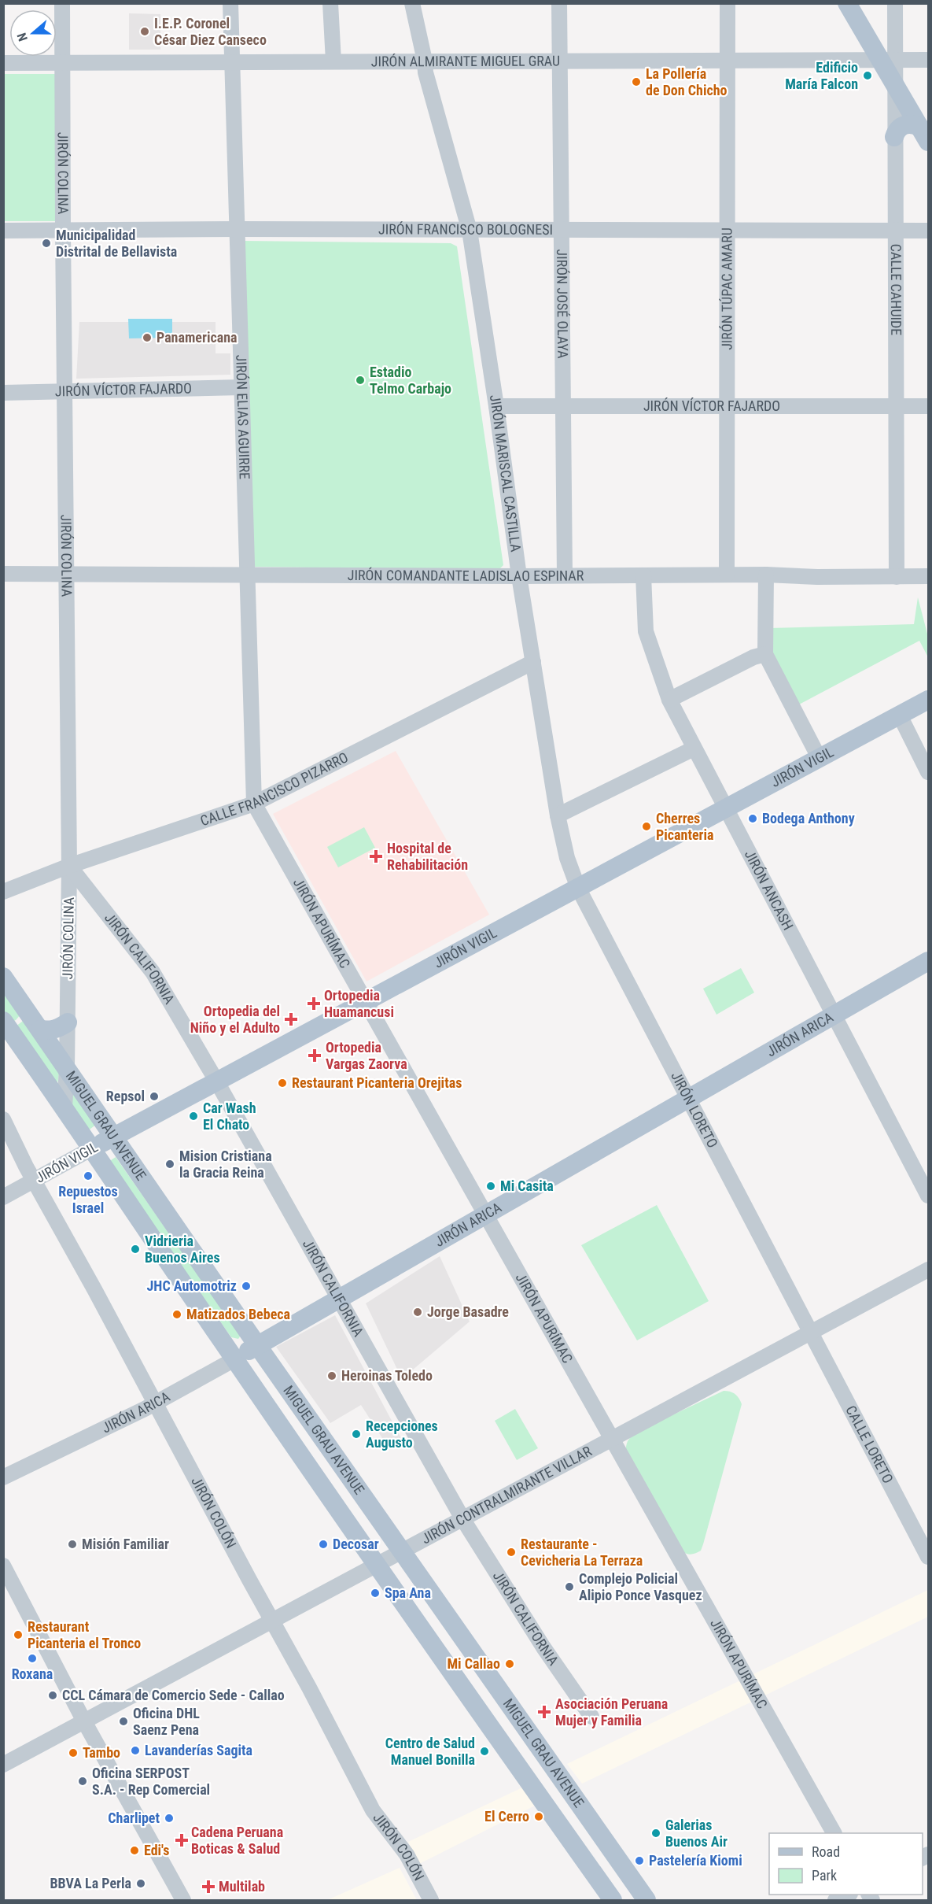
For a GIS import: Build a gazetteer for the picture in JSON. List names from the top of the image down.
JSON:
{
  "streets": {
    "main road": ["JIRÓN VIGIL", "JIRÓN ARICA", "MIGUEL GRAU AVENUE"],
    "street": [
      "JIRÓN ALMIRANTE MIGUEL GRAU",
      "JIRÓN COLINA",
      "JIRÓN FRANCISCO BOLOGNESI",
      "JIRÓN TÚPAC AMARU",
      "CALLE CAHUIDE",
      "JIRÓN JOSÉ OLAYA",
      "JIRÓN VÍCTOR FAJARDO",
      "JIRÓN ELIAS AGUIRRE",
      "JIRÓN MARISCAL CASTILLA",
      "JIRÓN COMANDANTE LADISLAO ESPINAR",
      "CALLE FRANCISCO PIZARRO",
      "JIRÓN ANCASH",
      "JIRÓN APURÍMAC",
      "JIRÓN CALIFORNIA",
      "JIRÓN LORETO",
      "CALLE LORETO",
      "JIRÓN CONTRALMIRANTE VILLAR",
      "JIRÓN COLÓN"
    ]
  },
  "crossings": [
    ["JIRÓN ALMIRANTE MIGUEL GRAU", "JIRÓN COLINA"],
    ["JIRÓN ALMIRANTE MIGUEL GRAU", "JIRÓN TÚPAC AMARU"],
    ["JIRÓN ALMIRANTE MIGUEL GRAU", "JIRÓN JOSÉ OLAYA"],
    ["JIRÓN ALMIRANTE MIGUEL GRAU", "JIRÓN ELIAS AGUIRRE"],
    ["JIRÓN ALMIRANTE MIGUEL GRAU", "JIRÓN MARISCAL CASTILLA"],
    ["JIRÓN COLINA", "JIRÓN FRANCISCO BOLOGNESI"],
    ["JIRÓN COLINA", "JIRÓN VÍCTOR FAJARDO"],
    ["JIRÓN COLINA", "JIRÓN COMANDANTE LADISLAO ESPINAR"],
    ["JIRÓN COLINA", "CALLE FRANCISCO PIZARRO"],
    ["JIRÓN COLINA", "JIRÓN CALIFORNIA"],
    ["JIRÓN COLINA", "MIGUEL GRAU AVENUE"],
    ["JIRÓN FRANCISCO BOLOGNESI", "JIRÓN TÚPAC AMARU"],
    ["JIRÓN FRANCISCO BOLOGNESI", "CALLE CAHUIDE"],
    ["JIRÓN FRANCISCO BOLOGNESI", "JIRÓN JOSÉ OLAYA"],
    ["JIRÓN FRANCISCO BOLOGNESI", "JIRÓN ELIAS AGUIRRE"],
    ["JIRÓN FRANCISCO BOLOGNESI", "JIRÓN MARISCAL CASTILLA"],
    ["JIRÓN TÚPAC AMARU", "JIRÓN VÍCTOR FAJARDO"],
    ["JIRÓN TÚPAC AMARU", "JIRÓN COMANDANTE LADISLAO ESPINAR"],
    ["CALLE CAHUIDE", "JIRÓN VÍCTOR FAJARDO"],
    ["CALLE CAHUIDE", "JIRÓN COMANDANTE LADISLAO ESPINAR"],
    ["JIRÓN JOSÉ OLAYA", "JIRÓN VÍCTOR FAJARDO"],
    ["JIRÓN JOSÉ OLAYA", "JIRÓN COMANDANTE LADISLAO ESPINAR"],
    ["JIRÓN VÍCTOR FAJARDO", "JIRÓN ELIAS AGUIRRE"],
    ["JIRÓN VÍCTOR FAJARDO", "JIRÓN MARISCAL CASTILLA"],
    ["JIRÓN ELIAS AGUIRRE", "JIRÓN COMANDANTE LADISLAO ESPINAR"],
    ["JIRÓN ELIAS AGUIRRE", "CALLE FRANCISCO PIZARRO"],
    ["JIRÓN ELIAS AGUIRRE", "JIRÓN APURÍMAC"],
    ["JIRÓN MARISCAL CASTILLA", "JIRÓN COMANDANTE LADISLAO ESPINAR"],
    ["JIRÓN MARISCAL CASTILLA", "JIRÓN VIGIL"],
    ["JIRÓN MARISCAL CASTILLA", "CALLE FRANCISCO PIZARRO"],
    ["JIRÓN MARISCAL CASTILLA", "JIRÓN LORETO"],
    ["JIRÓN COMANDANTE LADISLAO ESPINAR", "JIRÓN ANCASH"],
    ["JIRÓN VIGIL", "JIRÓN ANCASH"],
    ["JIRÓN VIGIL", "JIRÓN APURÍMAC"],
    ["JIRÓN VIGIL", "JIRÓN CALIFORNIA"],
    ["JIRÓN VIGIL", "JIRÓN LORETO"],
    ["JIRÓN VIGIL", "MIGUEL GRAU AVENUE"],
    ["JIRÓN VIGIL", "JIRÓN COLÓN"],
    ["CALLE FRANCISCO PIZARRO", "JIRÓN APURÍMAC"],
    ["CALLE FRANCISCO PIZARRO", "JIRÓN CALIFORNIA"],
    ["JIRÓN ANCASH", "JIRÓN ARICA"],
    ["JIRÓN APURÍMAC", "JIRÓN ARICA"],
    ["JIRÓN APURÍMAC", "JIRÓN CONTRALMIRANTE VILLAR"],
    ["JIRÓN CALIFORNIA", "JIRÓN ARICA"],
    ["JIRÓN CALIFORNIA", "JIRÓN CONTRALMIRANTE VILLAR"],
    ["JIRÓN ARICA", "JIRÓN LORETO"],
    ["JIRÓN ARICA", "MIGUEL GRAU AVENUE"],
    ["JIRÓN ARICA", "JIRÓN COLÓN"],
    ["JIRÓN LORETO", "CALLE LORETO"],
    ["JIRÓN LORETO", "JIRÓN CONTRALMIRANTE VILLAR"],
    ["MIGUEL GRAU AVENUE", "JIRÓN CONTRALMIRANTE VILLAR"],
    ["CALLE LORETO", "JIRÓN CONTRALMIRANTE VILLAR"],
    ["JIRÓN CONTRALMIRANTE VILLAR", "JIRÓN COLÓN"]
  ],
  "places": {
    "other": [
      "I.E.P. Coronel César Diez Canseco",
      "Edificio María Falcon",
      "La Pollería de Don Chicho",
      "Municipalidad Distrital de Bellavista",
      "Panamericana",
      "Estadio Telmo Carbajo",
      "Bodega Anthony",
      "Cherres Picanteria",
      "Restaurant Picanteria Orejitas",
      "Repsol",
      "Car Wash El Chato",
      "Mision Cristiana la Gracia Reina",
      "Repuestos Israel",
      "Mi Casita",
      "Vidrieria Buenos Aires",
      "JHC Automotriz",
      "Jorge Basadre",
      "Matizados Bebeca",
      "Heroinas Toledo",
      "Recepciones Augusto",
      "Misión Familiar",
      "Decosar",
      "Restaurante - Cevicheria La Terraza",
      "Complejo Policial Alipio Ponce Vasquez",
      "Spa Ana",
      "Restaurant Picanteria el Tronco",
      "Roxana",
      "Mi Callao",
      "CCL Cámara de Comercio Sede - Callao",
      "Oficina DHL Saenz Pena",
      "Lavanderías Sagita",
      "Centro de Salud Manuel Bonilla",
      "Tambo",
      "Oficina SERPOST S.A. - Rep Comercial",
      "El Cerro",
      "Charlipet",
      "Galerias Buenos Air",
      "Edi's",
      "Pastelería Kiomi",
      "BBVA La Perla"
    ],
    "health": [
      "Hospital de Rehabilitación",
      "Ortopedia Huamancusi",
      "Ortopedia del Niño y el Adulto",
      "Ortopedia Vargas Zaorva",
      "Asociación Peruana Mujer y Familia",
      "Cadena Peruana Boticas & Salud",
      "Multilab"
    ]
  },
  "legend": ["Road", "Park"],
  "north": "left"
}
